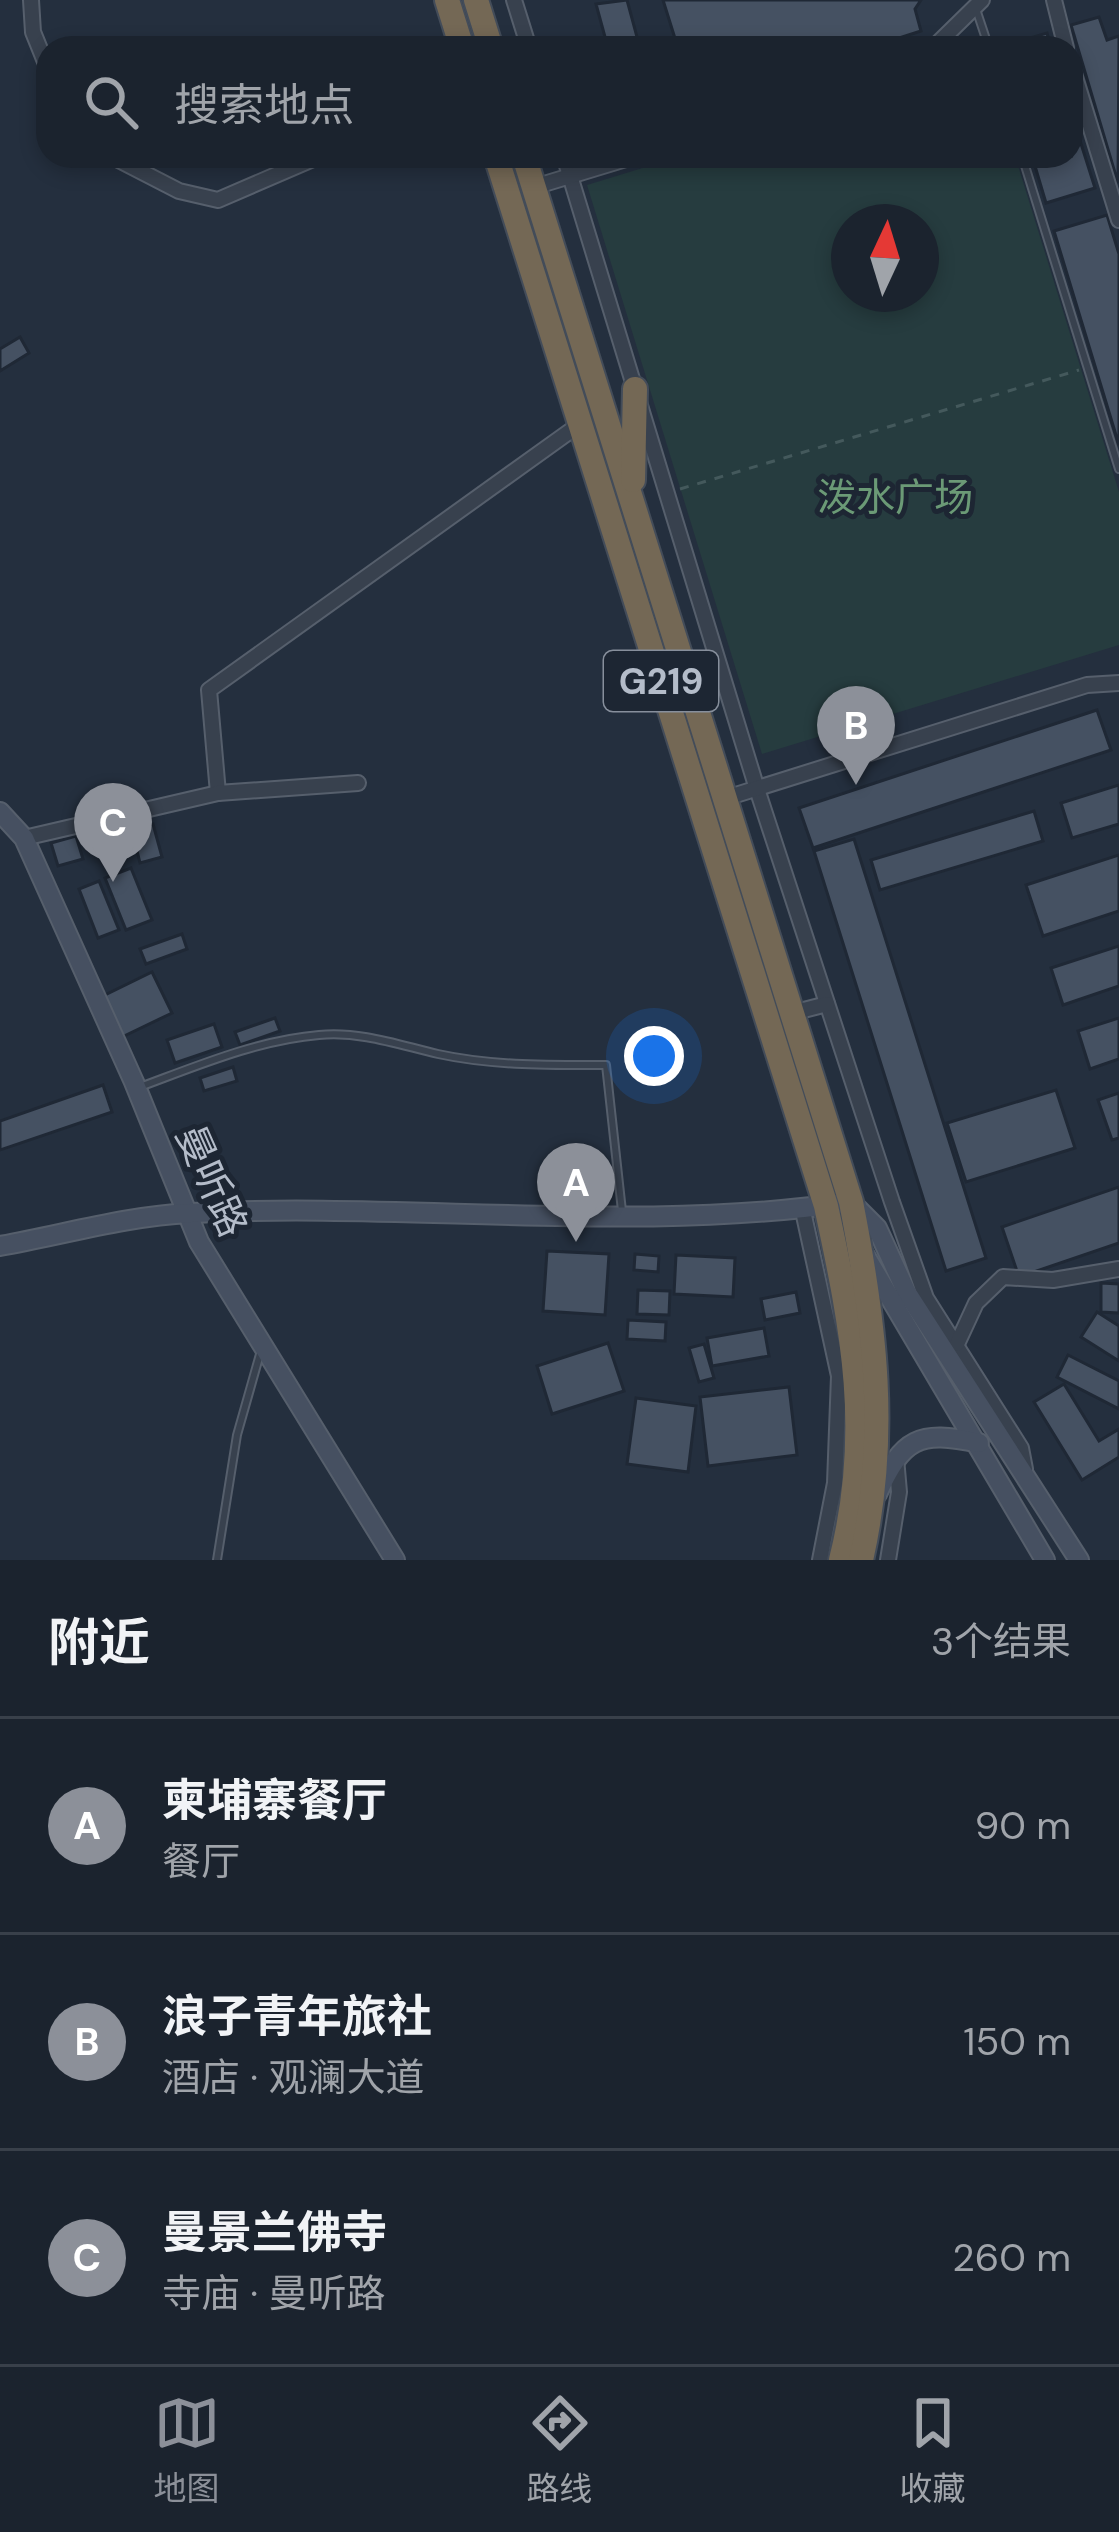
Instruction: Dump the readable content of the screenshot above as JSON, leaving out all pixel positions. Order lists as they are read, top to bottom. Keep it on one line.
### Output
{"streets":{"highway":["G219"],"street":["曼听路"]},"parks":["泼水广场"],"north":"top","page":{"search":"搜索地点","pins":["B","C","A"],"heading":["附近","3个结果"],"list":[{"mark":"A","name":"柬埔寨餐厅","note":"餐厅","value":"90 m"},{"mark":"B","name":"浪子青年旅社","note":"酒店 · 观澜大道","value":"150 m"},{"mark":"C","name":"曼景兰佛寺","note":"寺庙 · 曼听路","value":"260 m"}],"nav":["地图","路线","收藏"]}}
